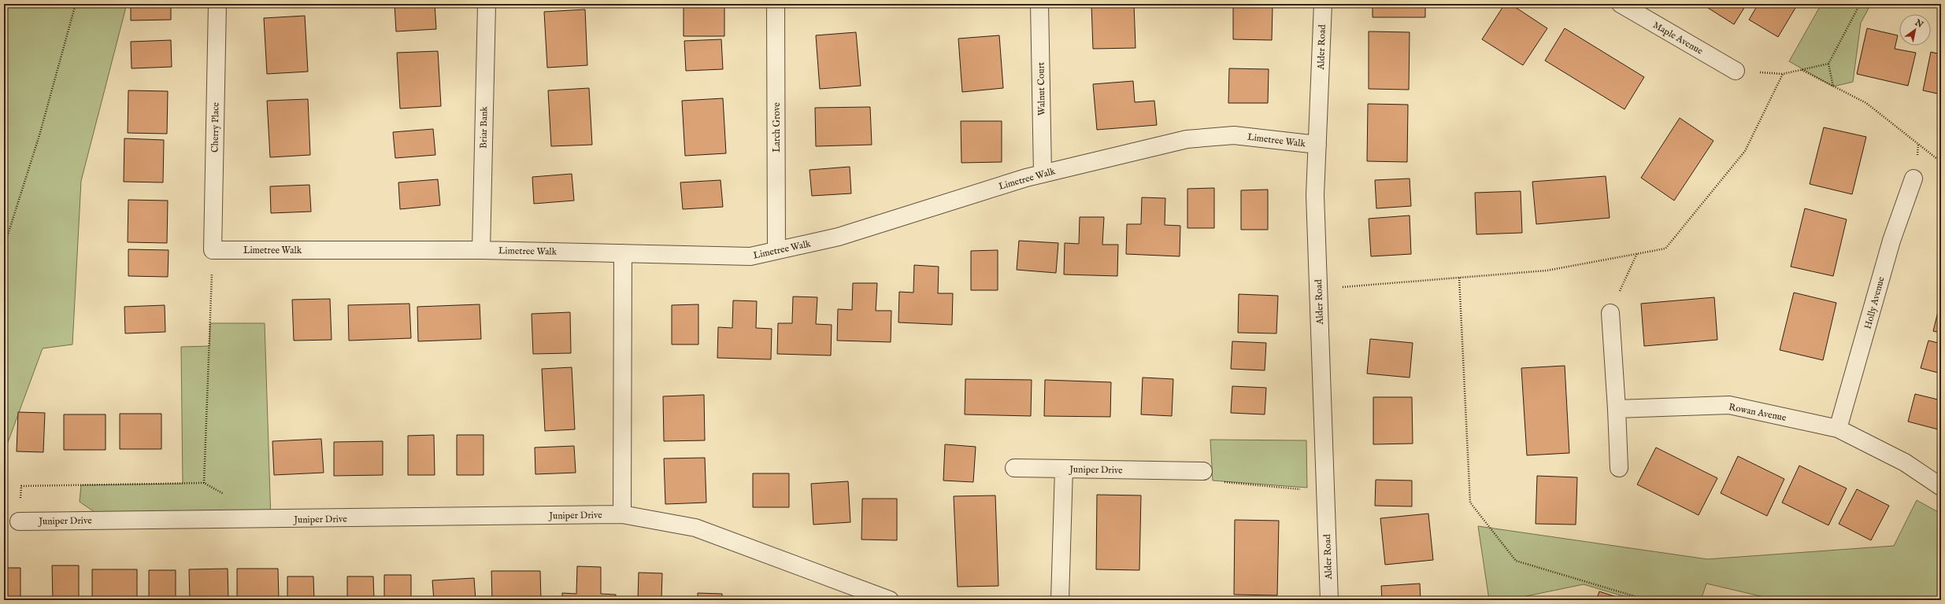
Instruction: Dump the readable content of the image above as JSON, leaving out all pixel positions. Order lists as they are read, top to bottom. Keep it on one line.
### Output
{"streets":{"street":["Maple Avenue","Alder Road","Walnut Court","Cherry Place","Briar Bank","Larch Grove","Limetree Walk","Holly Avenue","Rowan Avenue","Juniper Drive"]},"crossings":[["Alder Road","Limetree Walk"],["Walnut Court","Limetree Walk"],["Cherry Place","Limetree Walk"],["Briar Bank","Limetree Walk"],["Larch Grove","Limetree Walk"],["Holly Avenue","Rowan Avenue"]],"north":"top right"}
